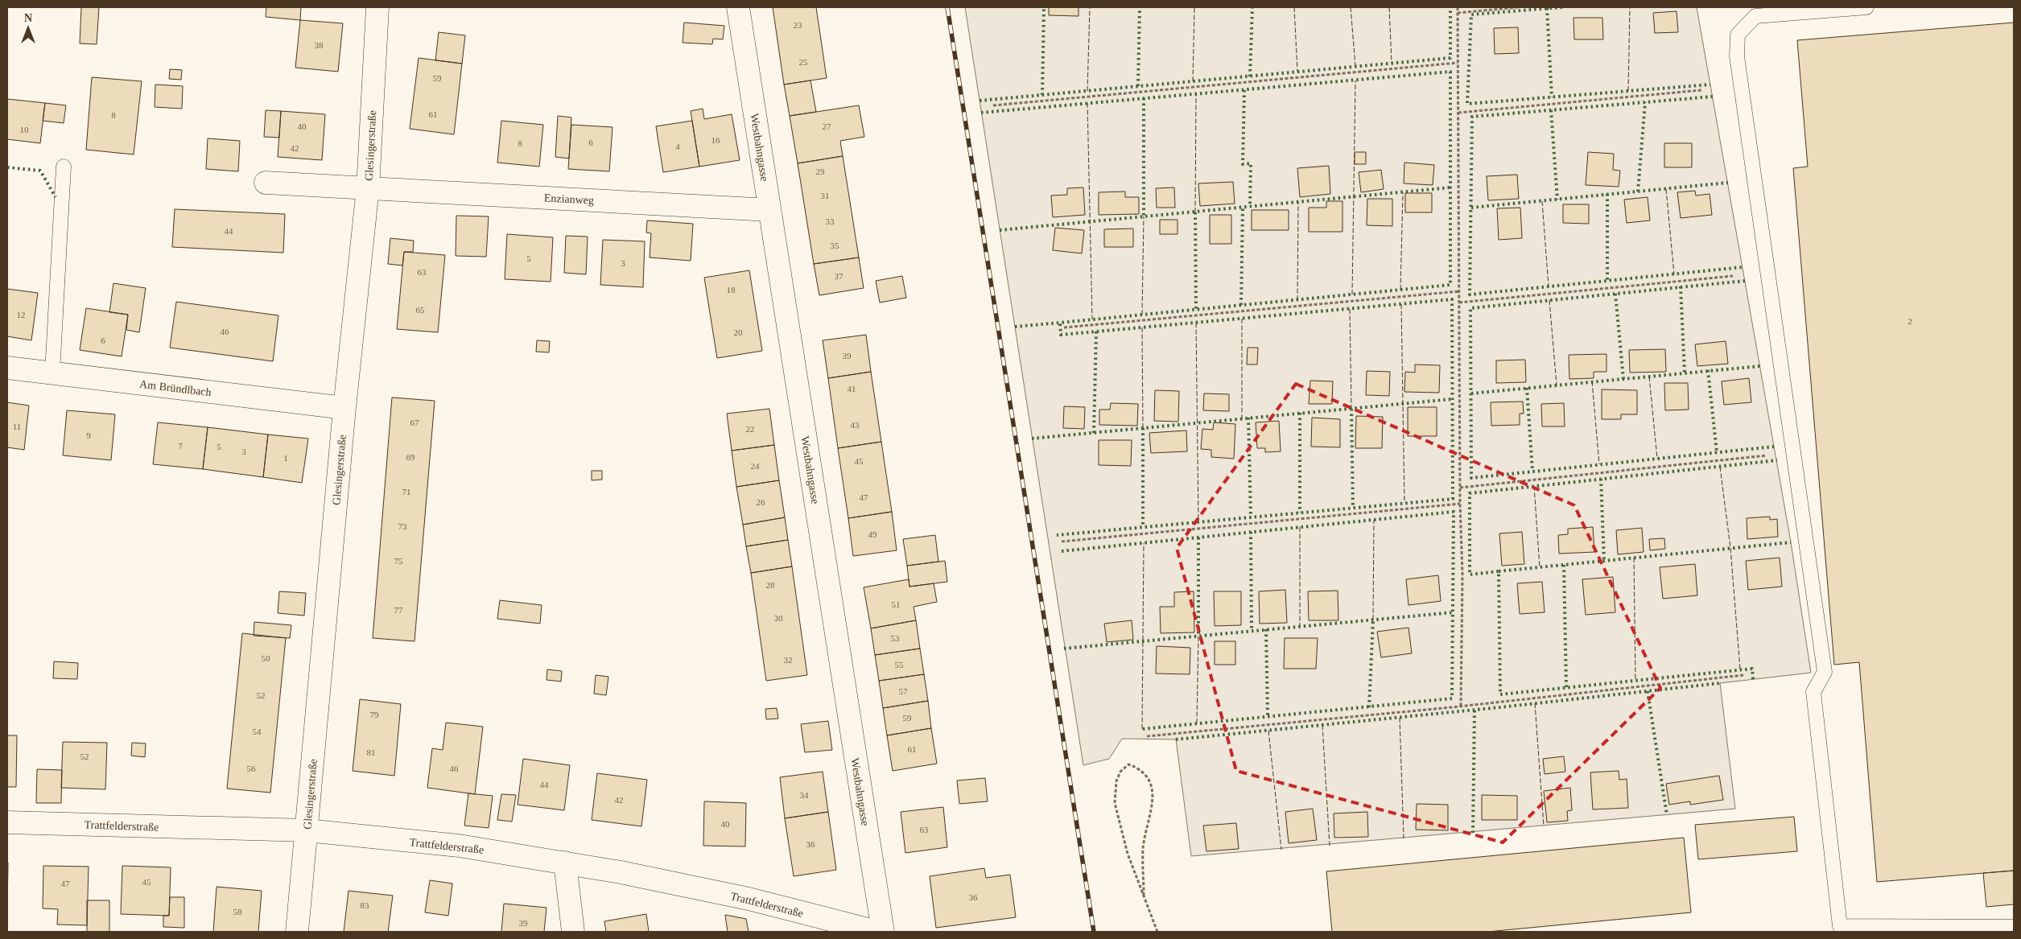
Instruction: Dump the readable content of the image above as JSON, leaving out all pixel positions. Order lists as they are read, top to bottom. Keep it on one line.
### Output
{"streets":{"street":["Glesingerstraße","Westbahngasse","Enzianweg","Am Bründlbach","Trattfelderstraße"]},"crossings":[["Glesingerstraße","Enzianweg"],["Glesingerstraße","Am Bründlbach"],["Glesingerstraße","Trattfelderstraße"],["Westbahngasse","Enzianweg"]],"house_numbers":["23","38","25","59","61","8","40","27","10","16","6","8","4","42","29","31","33","44","35","5","3","63","37","18","65","12","2","46","20","6","39","41","67","43","11","22","9","7","5","3","69","1","45","24","71","47","26","73","49","75","28","51","77","30","53","50","32","55","57","52","79","59","54","61","81","52","56","46","44","34","42","40","63","36","45","47","36","83","58","39"],"north":"top"}
